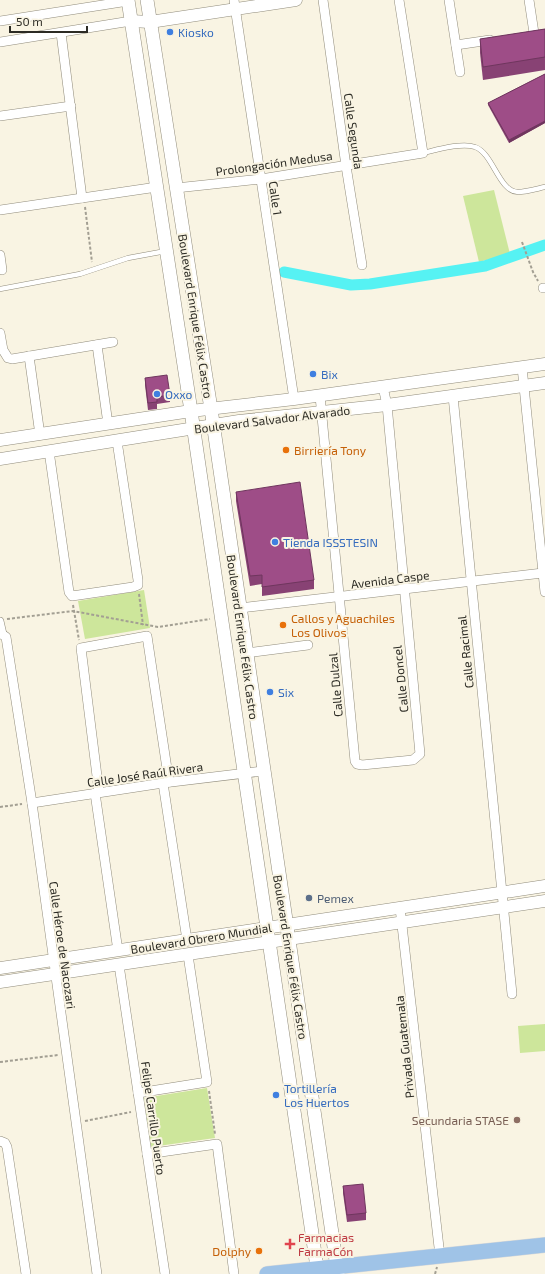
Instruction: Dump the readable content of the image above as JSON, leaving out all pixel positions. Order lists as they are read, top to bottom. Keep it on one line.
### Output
{"streets":{"main road":["Boulevard Enrique Félix Castro"],"street":["Calle Segunda","Prolongación Medusa","Calle 1","Boulevard Salvador Alvarado","Avenida Caspe","Calle Racimal","Calle Doncel","Calle Dulzal","Calle José Raúl Rivera","Boulevard Obrero Mundial","Calle Héroe de Nacozari","Privada Guatemala","Felipe Carrillo Puerto"]},"crossings":[["Calle Segunda","Prolongación Medusa"],["Prolongación Medusa","Calle 1"],["Prolongación Medusa","Boulevard Enrique Félix Castro"],["Calle 1","Boulevard Salvador Alvarado"],["Boulevard Enrique Félix Castro","Boulevard Salvador Alvarado"],["Boulevard Enrique Félix Castro","Avenida Caspe"],["Boulevard Enrique Félix Castro","Calle José Raúl Rivera"],["Boulevard Enrique Félix Castro","Boulevard Obrero Mundial"],["Boulevard Salvador Alvarado","Calle Racimal"],["Boulevard Salvador Alvarado","Calle Doncel"],["Boulevard Salvador Alvarado","Calle Dulzal"],["Avenida Caspe","Calle Racimal"],["Avenida Caspe","Calle Doncel"],["Avenida Caspe","Calle Dulzal"],["Calle Racimal","Boulevard Obrero Mundial"],["Calle Doncel","Calle Dulzal"],["Calle José Raúl Rivera","Calle Héroe de Nacozari"],["Boulevard Obrero Mundial","Calle Héroe de Nacozari"],["Boulevard Obrero Mundial","Privada Guatemala"],["Boulevard Obrero Mundial","Felipe Carrillo Puerto"]],"places":{"other":["Kiosko","Bix","Oxxo","Birriería Tony","Tienda ISSSTESIN","Callos y Aguachiles Los Olivos","Six","Pemex","Tortillería Los Huertos","Secundaria STASE","Dolphy"],"health":["Farmacias FarmaCón"]},"scale_bar":"50 m"}
